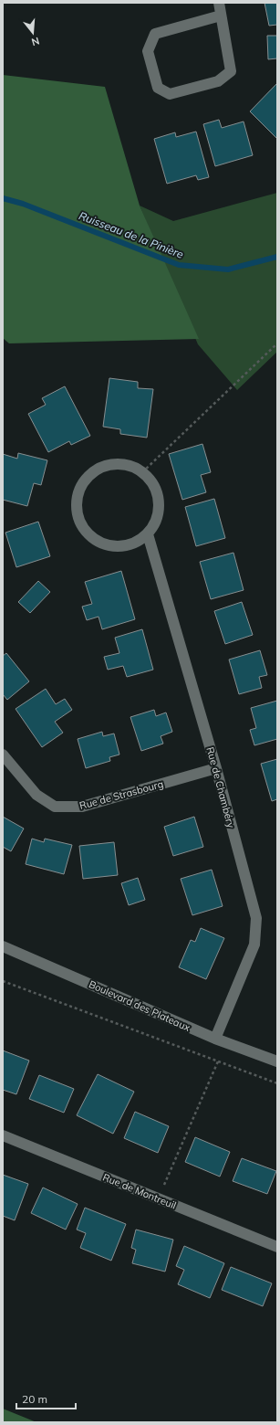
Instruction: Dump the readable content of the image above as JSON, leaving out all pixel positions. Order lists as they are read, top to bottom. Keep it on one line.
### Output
{"streets":{"street":["Rue de Chambéry","Rue de Strasbourg","Boulevard des Plateaux","Rue de Montreuil"]},"crossings":[["Rue de Chambéry","Rue de Strasbourg"],["Rue de Chambéry","Boulevard des Plateaux"]],"water":["Ruisseau de la Pinière"],"scale_bar":"20 m","north":"bottom"}
